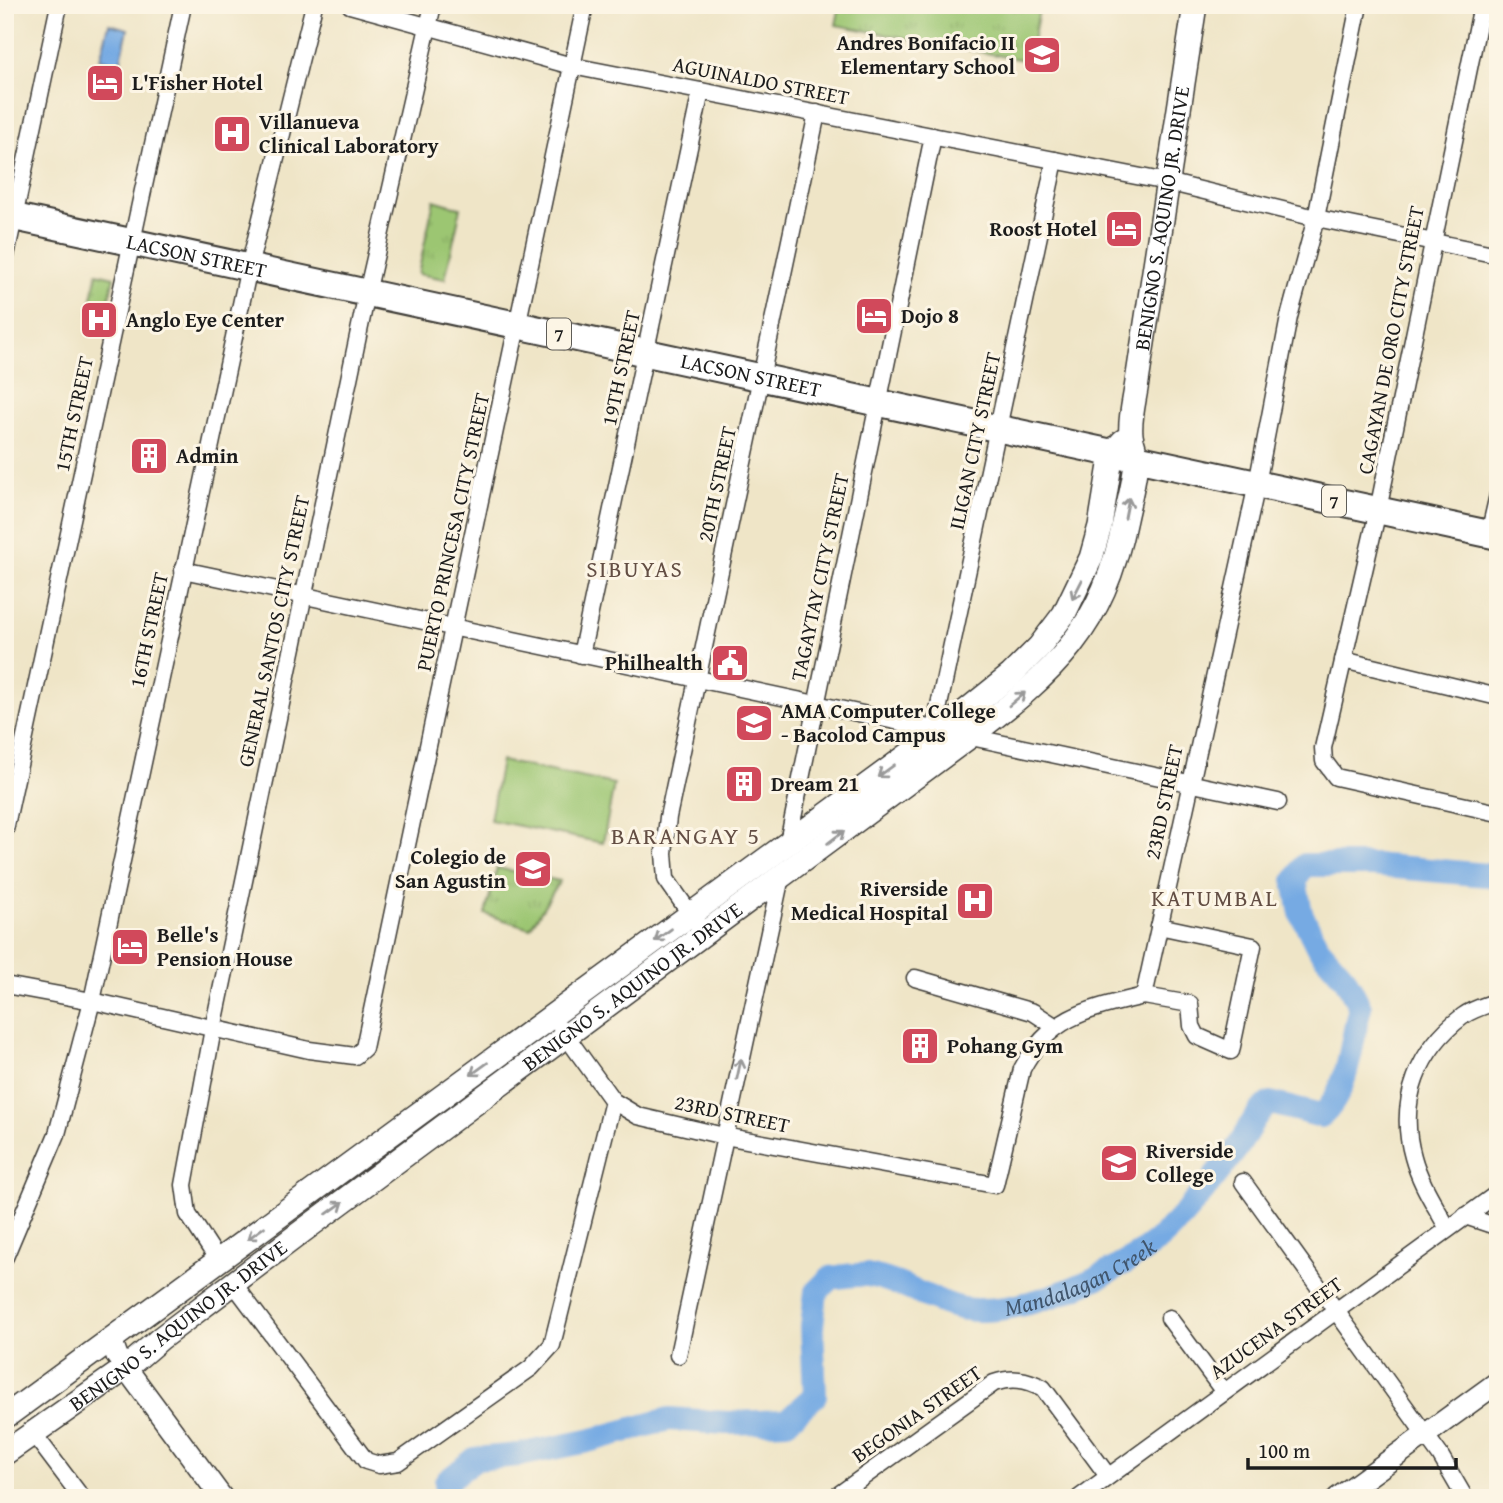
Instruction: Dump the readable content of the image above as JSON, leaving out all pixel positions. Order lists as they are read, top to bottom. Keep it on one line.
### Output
{"streets":{"main road":["BENIGNO S. AQUINO JR. DRIVE","LACSON STREET","7"],"street":["AGUINALDO STREET","CAGAYAN DE ORO CITY STREET","19TH STREET","15TH STREET","ILIGAN CITY STREET","20TH STREET","PUERTO PRINCESA CITY STREET","TAGAYTAY CITY STREET","16TH STREET","GENERAL SANTOS CITY STREET","23RD STREET","AZUCENA STREET","BEGONIA STREET"]},"crossings":[["AGUINALDO STREET","BENIGNO S. AQUINO JR. DRIVE"],["AGUINALDO STREET","CAGAYAN DE ORO CITY STREET"],["AGUINALDO STREET","19TH STREET"],["AGUINALDO STREET","ILIGAN CITY STREET"],["AGUINALDO STREET","20TH STREET"],["AGUINALDO STREET","PUERTO PRINCESA CITY STREET"],["AGUINALDO STREET","TAGAYTAY CITY STREET"],["AGUINALDO STREET","GENERAL SANTOS CITY STREET"],["AGUINALDO STREET","23RD STREET"],["BENIGNO S. AQUINO JR. DRIVE","LACSON STREET"],["BENIGNO S. AQUINO JR. DRIVE","ILIGAN CITY STREET"],["BENIGNO S. AQUINO JR. DRIVE","20TH STREET"],["BENIGNO S. AQUINO JR. DRIVE","TAGAYTAY CITY STREET"],["BENIGNO S. AQUINO JR. DRIVE","GENERAL SANTOS CITY STREET"],["LACSON STREET","CAGAYAN DE ORO CITY STREET"],["LACSON STREET","19TH STREET"],["LACSON STREET","15TH STREET"],["LACSON STREET","ILIGAN CITY STREET"],["LACSON STREET","20TH STREET"],["LACSON STREET","PUERTO PRINCESA CITY STREET"],["LACSON STREET","TAGAYTAY CITY STREET"],["LACSON STREET","16TH STREET"],["LACSON STREET","GENERAL SANTOS CITY STREET"],["LACSON STREET","23RD STREET"],["PUERTO PRINCESA CITY STREET","GENERAL SANTOS CITY STREET"],["TAGAYTAY CITY STREET","23RD STREET"],["AZUCENA STREET","BEGONIA STREET"]],"districts":["SIBUYAS","BARANGAY 5","KATUMBAL"],"water":["Mandalagan Creek"],"places":{"school or university":["Andres Bonifacio II Elementary School","AMA Computer College - Bacolod Campus","Colegio de San Agustin","Riverside College"],"hotel":["L'Fisher Hotel","Roost Hotel","Dojo 8","Belle's Pension House"],"hospital":["Villanueva Clinical Laboratory","Anglo Eye Center","Riverside Medical Hospital"],"building":["Admin","Dream 21","Pohang Gym"],"public building":["Philhealth"]},"scale_bar":"100 m"}
